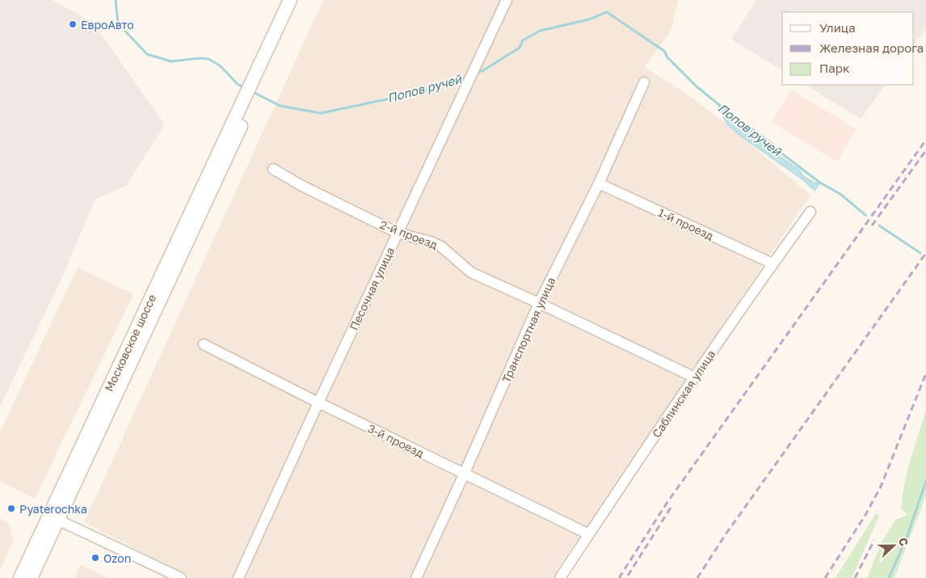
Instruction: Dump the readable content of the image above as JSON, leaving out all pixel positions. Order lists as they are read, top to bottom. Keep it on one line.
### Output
{"streets":{"main road":["Московское шоссе"],"street":["1-й проезд","2-й проезд","Песочная улица","Транспортная улица","Саблинская улица","3-й проезд"]},"crossings":[["1-й проезд","Транспортная улица"],["1-й проезд","Саблинская улица"],["2-й проезд","Песочная улица"],["2-й проезд","Транспортная улица"],["2-й проезд","Саблинская улица"],["Песочная улица","3-й проезд"],["Транспортная улица","3-й проезд"],["Саблинская улица","3-й проезд"]],"water":["Попов ручей"],"places":["ЕвроАвто","Pyaterochka","Ozon"],"legend":["Улица","Железная дорога","Парк"],"north":"right"}
